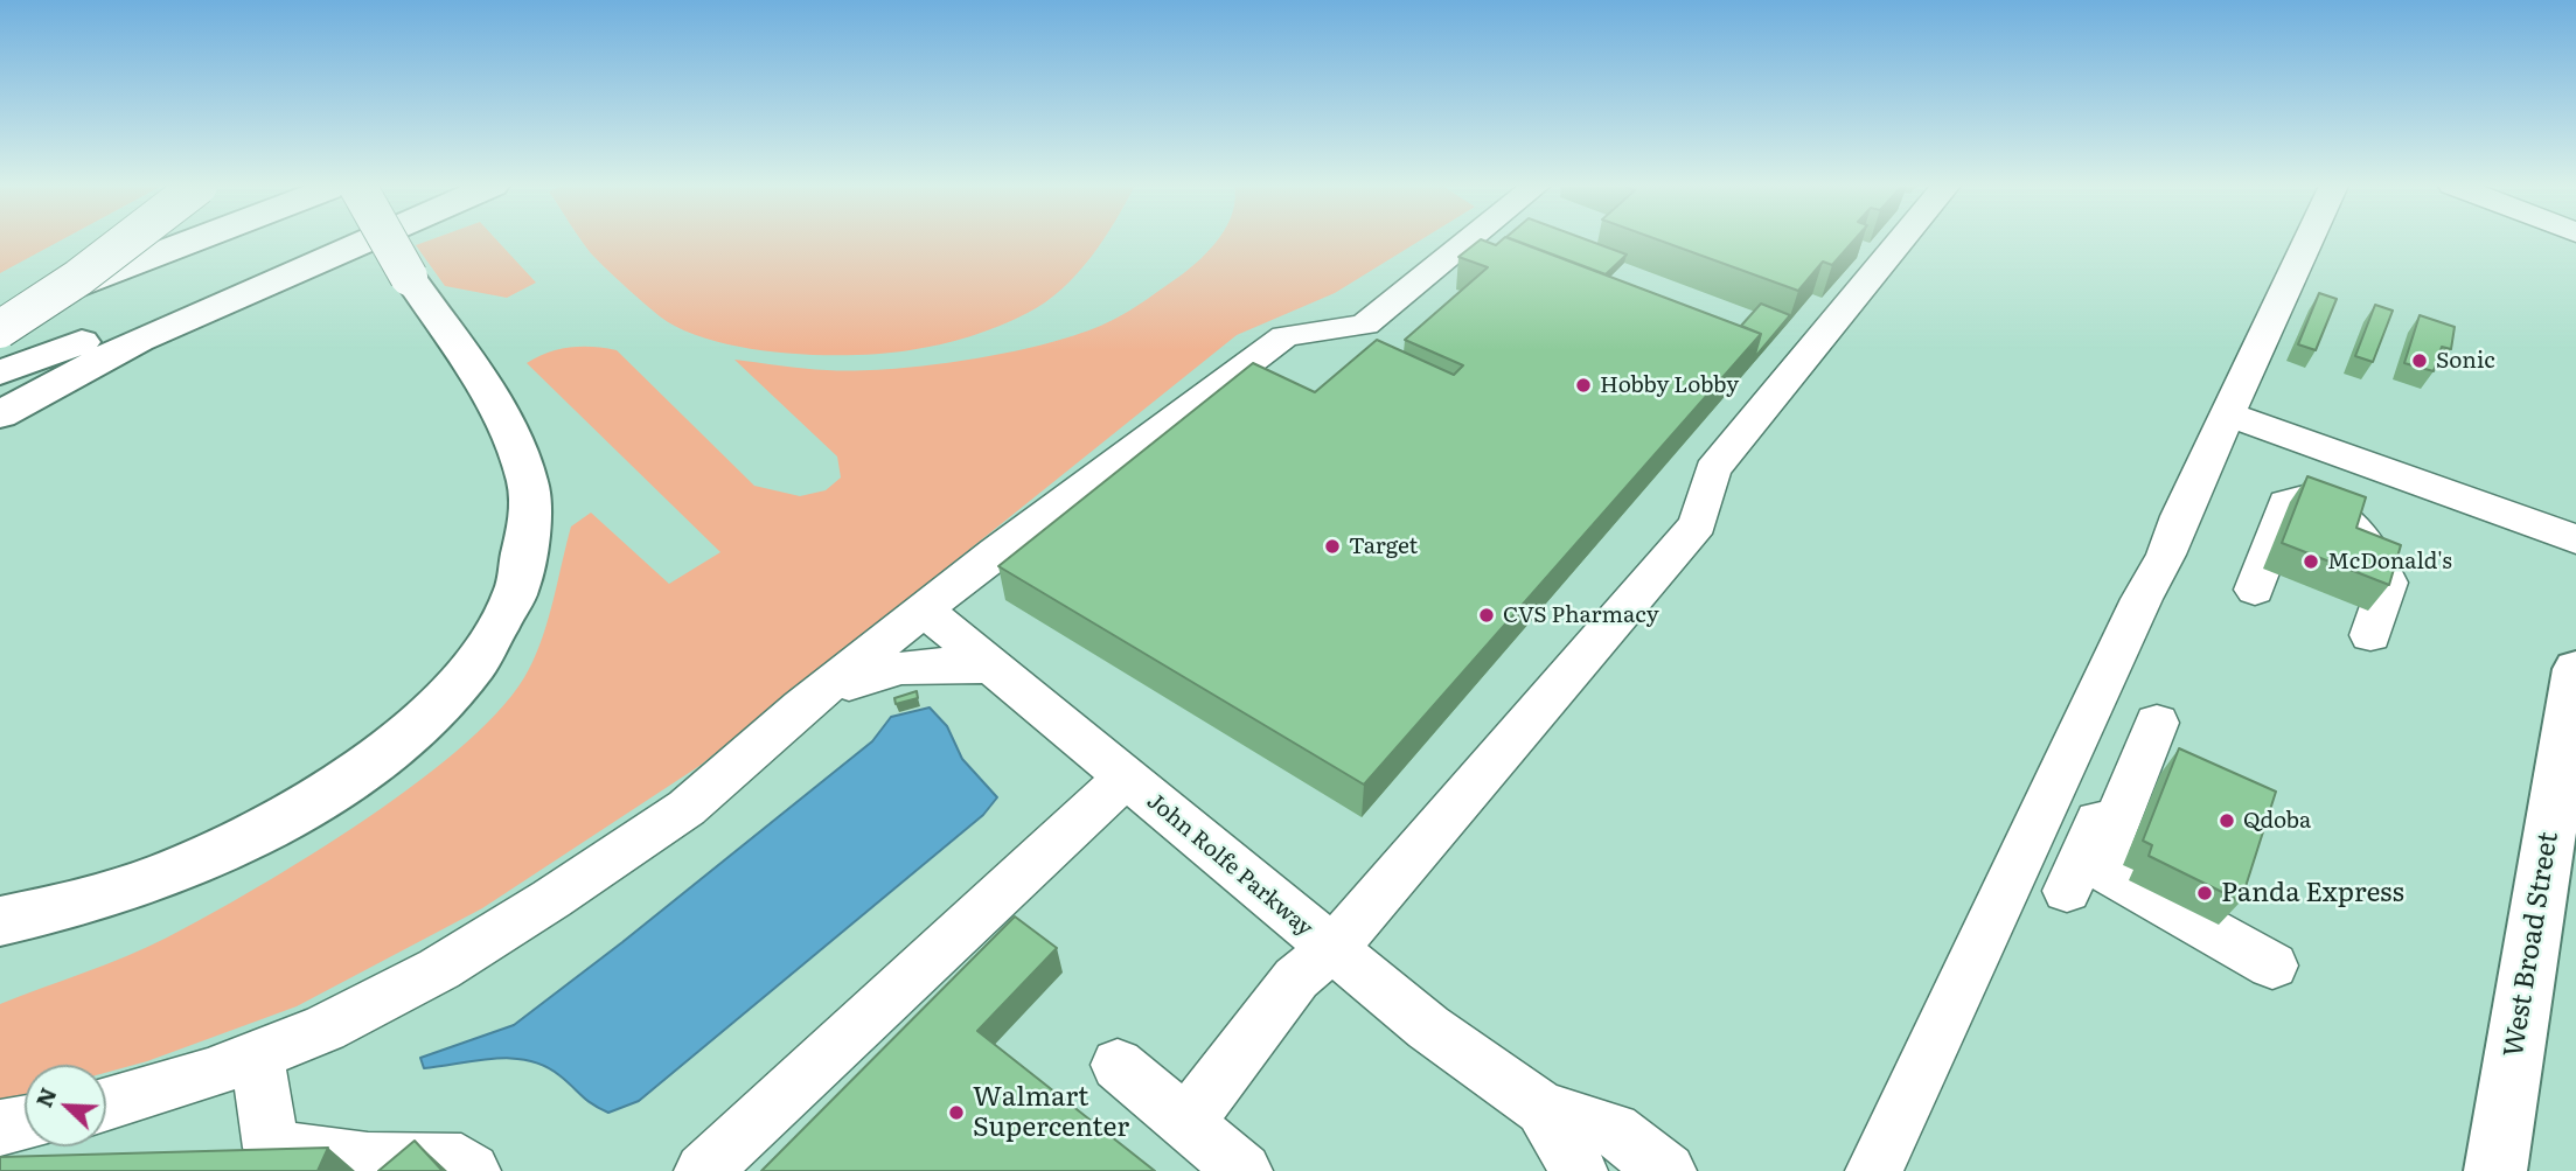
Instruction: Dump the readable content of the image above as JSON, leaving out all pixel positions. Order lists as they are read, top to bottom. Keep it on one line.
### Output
{"streets":{"main road":["West Broad Street"],"street":["John Rolfe Parkway"]},"places":["Sonic","Hobby Lobby","Target","McDonald's","CVS Pharmacy","Qdoba","Panda Express","Walmart Supercenter"],"north":"top left"}
